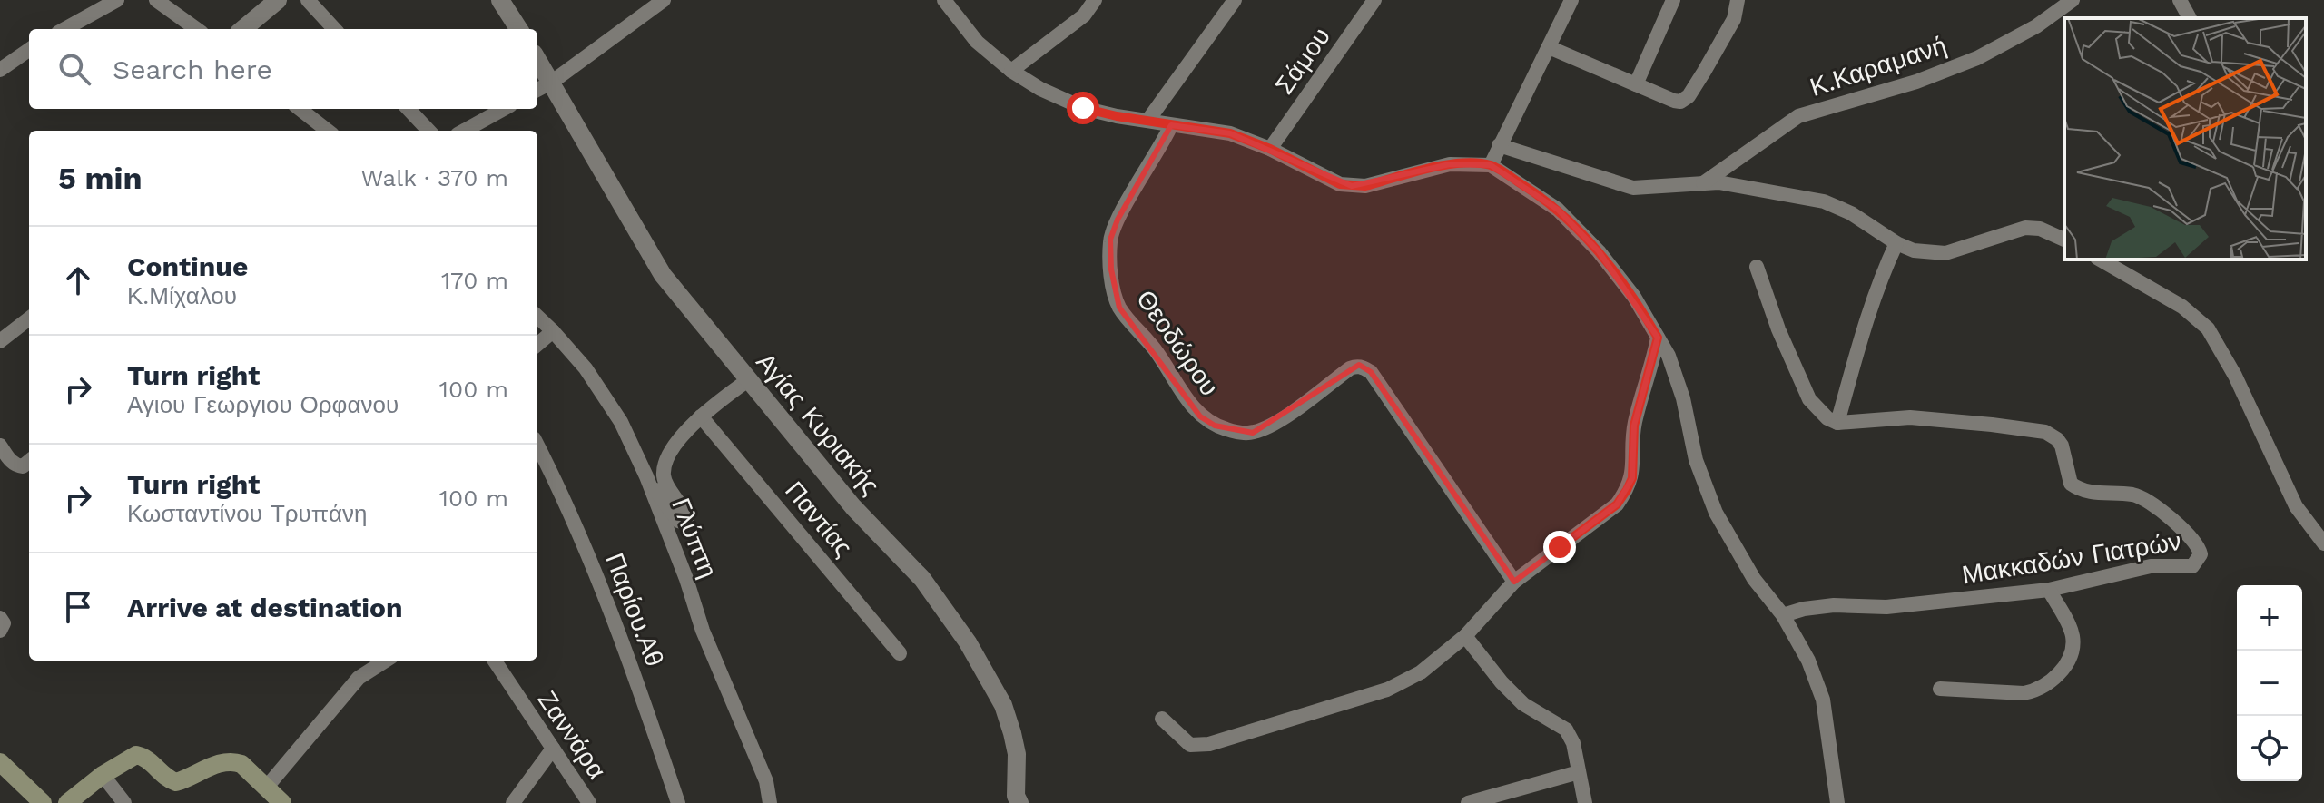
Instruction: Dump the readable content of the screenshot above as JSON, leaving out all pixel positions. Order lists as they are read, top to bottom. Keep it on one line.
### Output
{"streets":{"street":["Σάμου","Κ.Καραμανή","Θεοδώρου","Αγίας Κυριακής","Παντίας","Γλύπτη","Μακκαδών Γιατρών","Παρίου.Αθ","Ζαννάρα"]},"page":{"search":"Search here","heading":["5 min","Walk · 370 m"],"list":[["Continue","Κ.Μίχαλου","170 m"],["Turn right","Αγιου Γεωργιου Ορφανου","100 m"],["Turn right","Κωσταντίνου Τρυπάνη","100 m"],"Arrive at destination"],"map_buttons":["+","−"]}}
